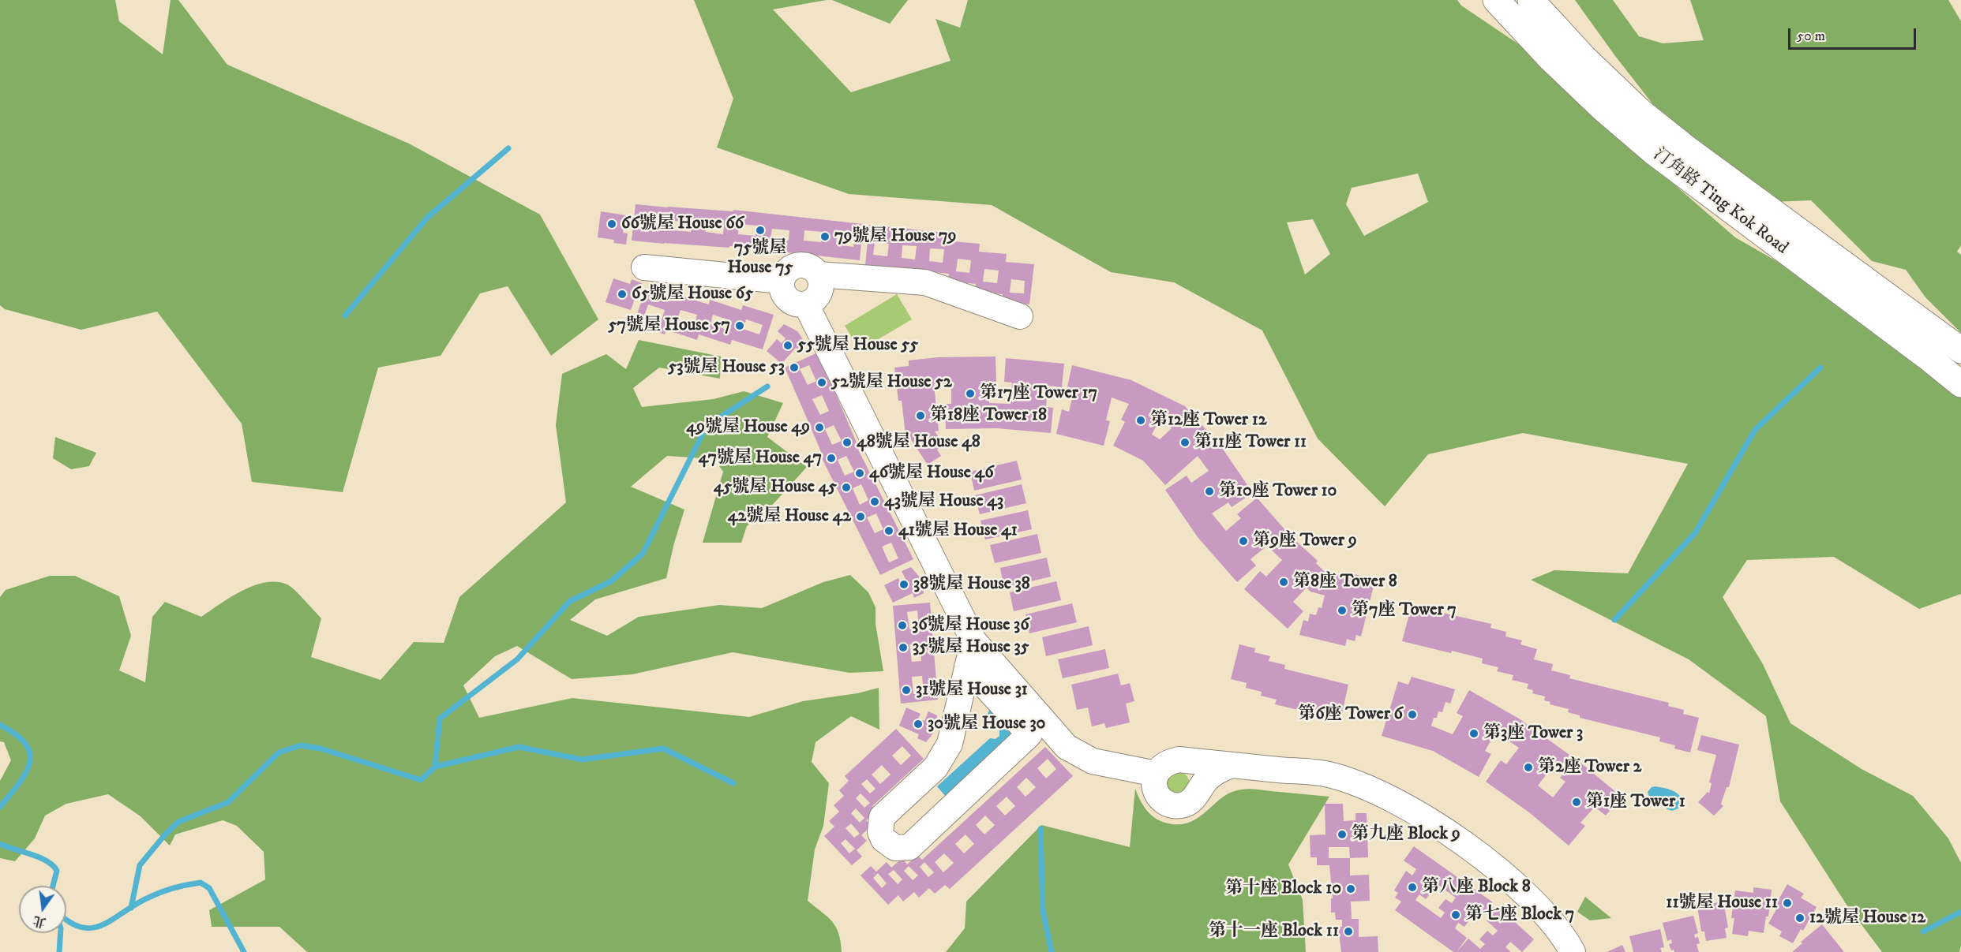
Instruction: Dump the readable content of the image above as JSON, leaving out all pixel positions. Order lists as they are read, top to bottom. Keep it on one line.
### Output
{"streets":{"main road":["汀角路 Ting Kok Road"]},"places":["66號屋 House 66","75號屋 House 75","79號屋 House 79","65號屋 House 65","57號屋 House 57","55號屋 House 55","53號屋 House 53","52號屋 House 52","第17座 Tower 17","第18座 Tower 18","第12座 Tower 12","49號屋 House 49","48號屋 House 48","第11座 Tower 11","47號屋 House 47","46號屋 House 46","45號屋 House 45","第10座 Tower 10","43號屋 House 43","42號屋 House 42","41號屋 House 41","第9座 Tower 9","第8座 Tower 8","38號屋 House 38","第7座 Tower 7","36號屋 House 36","35號屋 House 35","31號屋 House 31","第6座 Tower 6","30號屋 House 30","第3座 Tower 3","第2座 Tower 2","第1座 Tower 1","第九座 Block 9","第八座 Block 8","第十座 Block 10","11號屋 House 11","第七座 Block 7","12號屋 House 12","第十一座 Block 11"],"scale_bar":"50 m","north":"bottom"}
